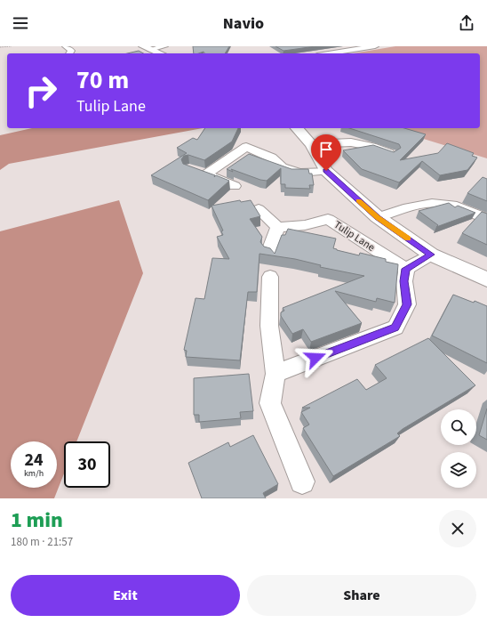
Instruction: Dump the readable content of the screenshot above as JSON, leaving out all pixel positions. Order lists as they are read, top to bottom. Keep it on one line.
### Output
{"streets":{"street":["Tulip Lane"]},"page":{"header":"Navio","turn":["70 m","Tulip Lane"],"speed":"24 km/h","limit":"30","heading":["1 min","180 m · 21:57"],"buttons":["Exit","Share"]}}
